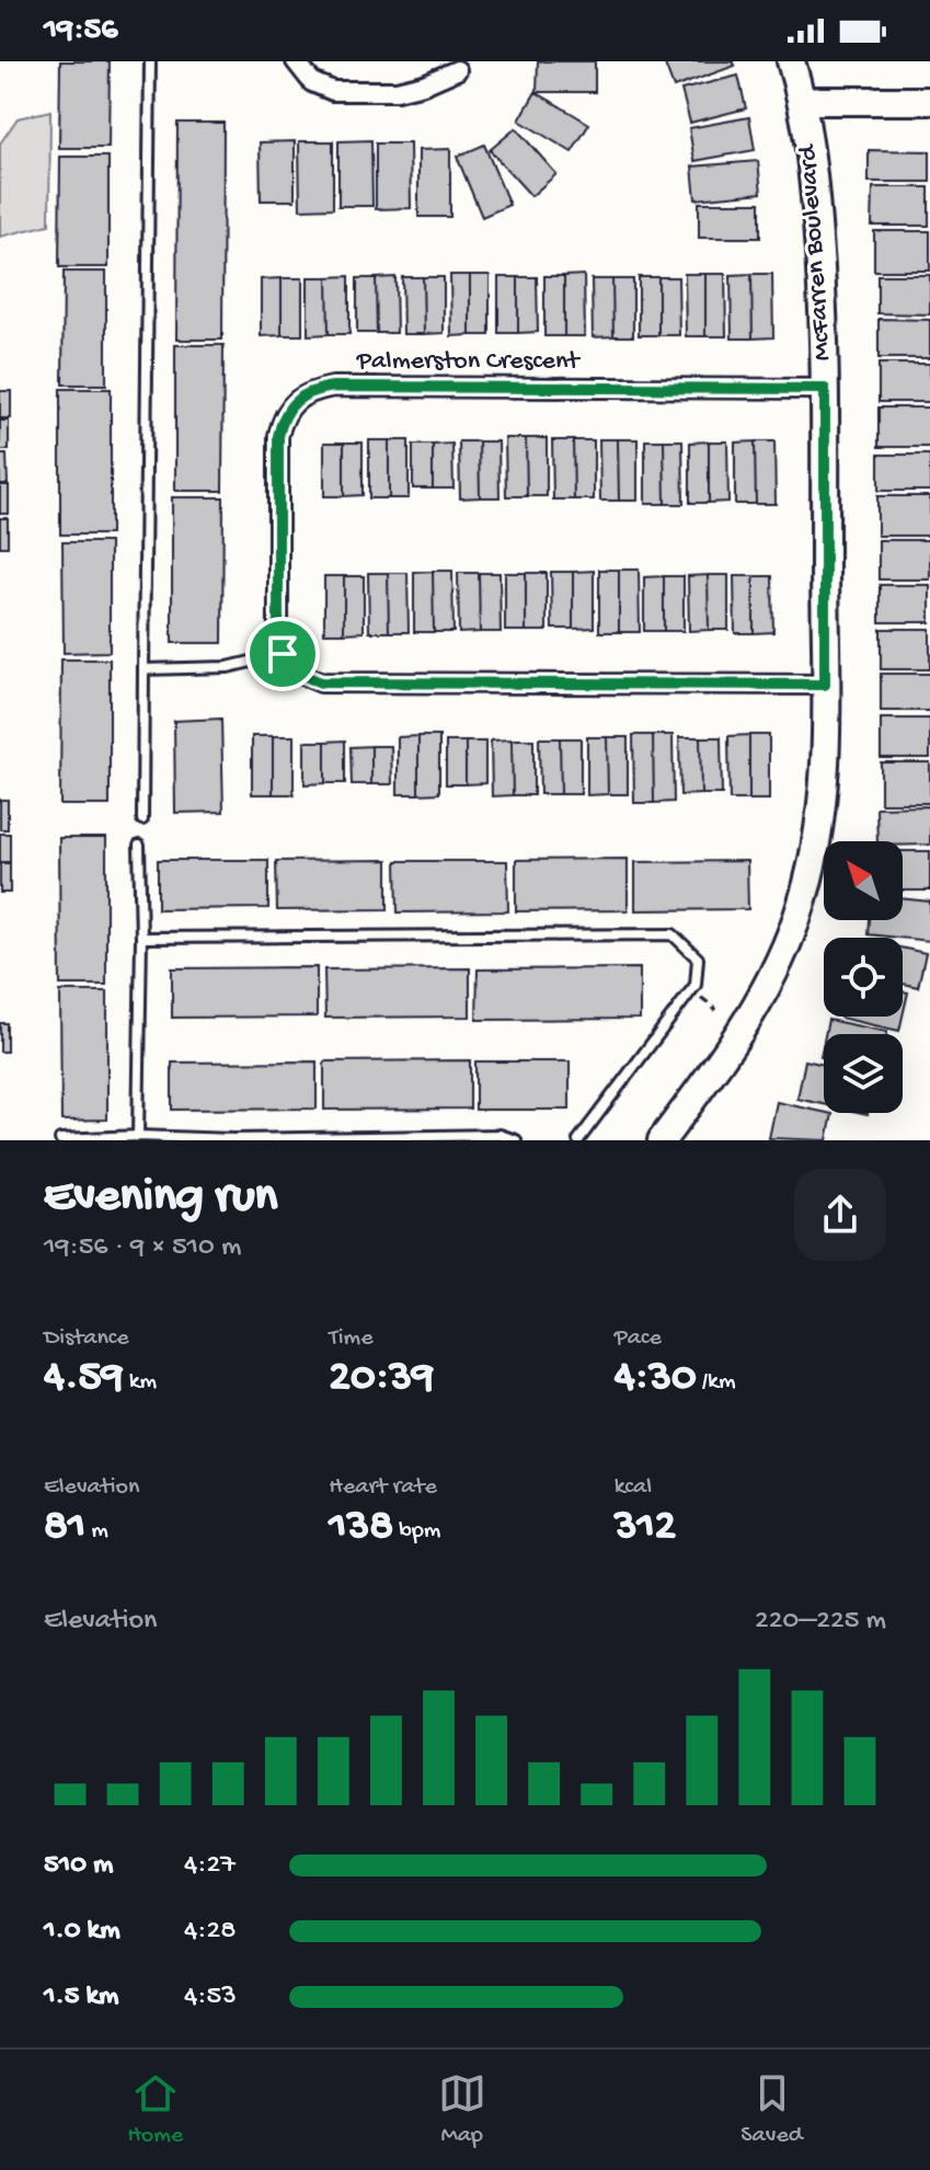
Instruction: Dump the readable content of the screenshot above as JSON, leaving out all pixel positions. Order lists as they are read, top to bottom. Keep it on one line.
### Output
{"streets":{"street":["McFarren Boulevard","Palmerston Crescent"]},"crossings":[["McFarren Boulevard","Palmerston Crescent"]],"north":"top left","page":{"status":"19:56","heading":["Evening run","19:56 · 9 × 510 m"],"stats":[["Distance","4.59 km"],["Time","20:39"],["Pace","4:30 /km"],["Elevation","81 m"],["Heart rate","138 bpm"],["kcal","312"]],"chart":["Elevation","220–225 m"],"list":[{"name":"510 m","note":"4:27"},{"name":"1.0 km","note":"4:28"},{"name":"1.5 km","note":"4:53"}],"tabs":["Home","Map","Saved"]}}
